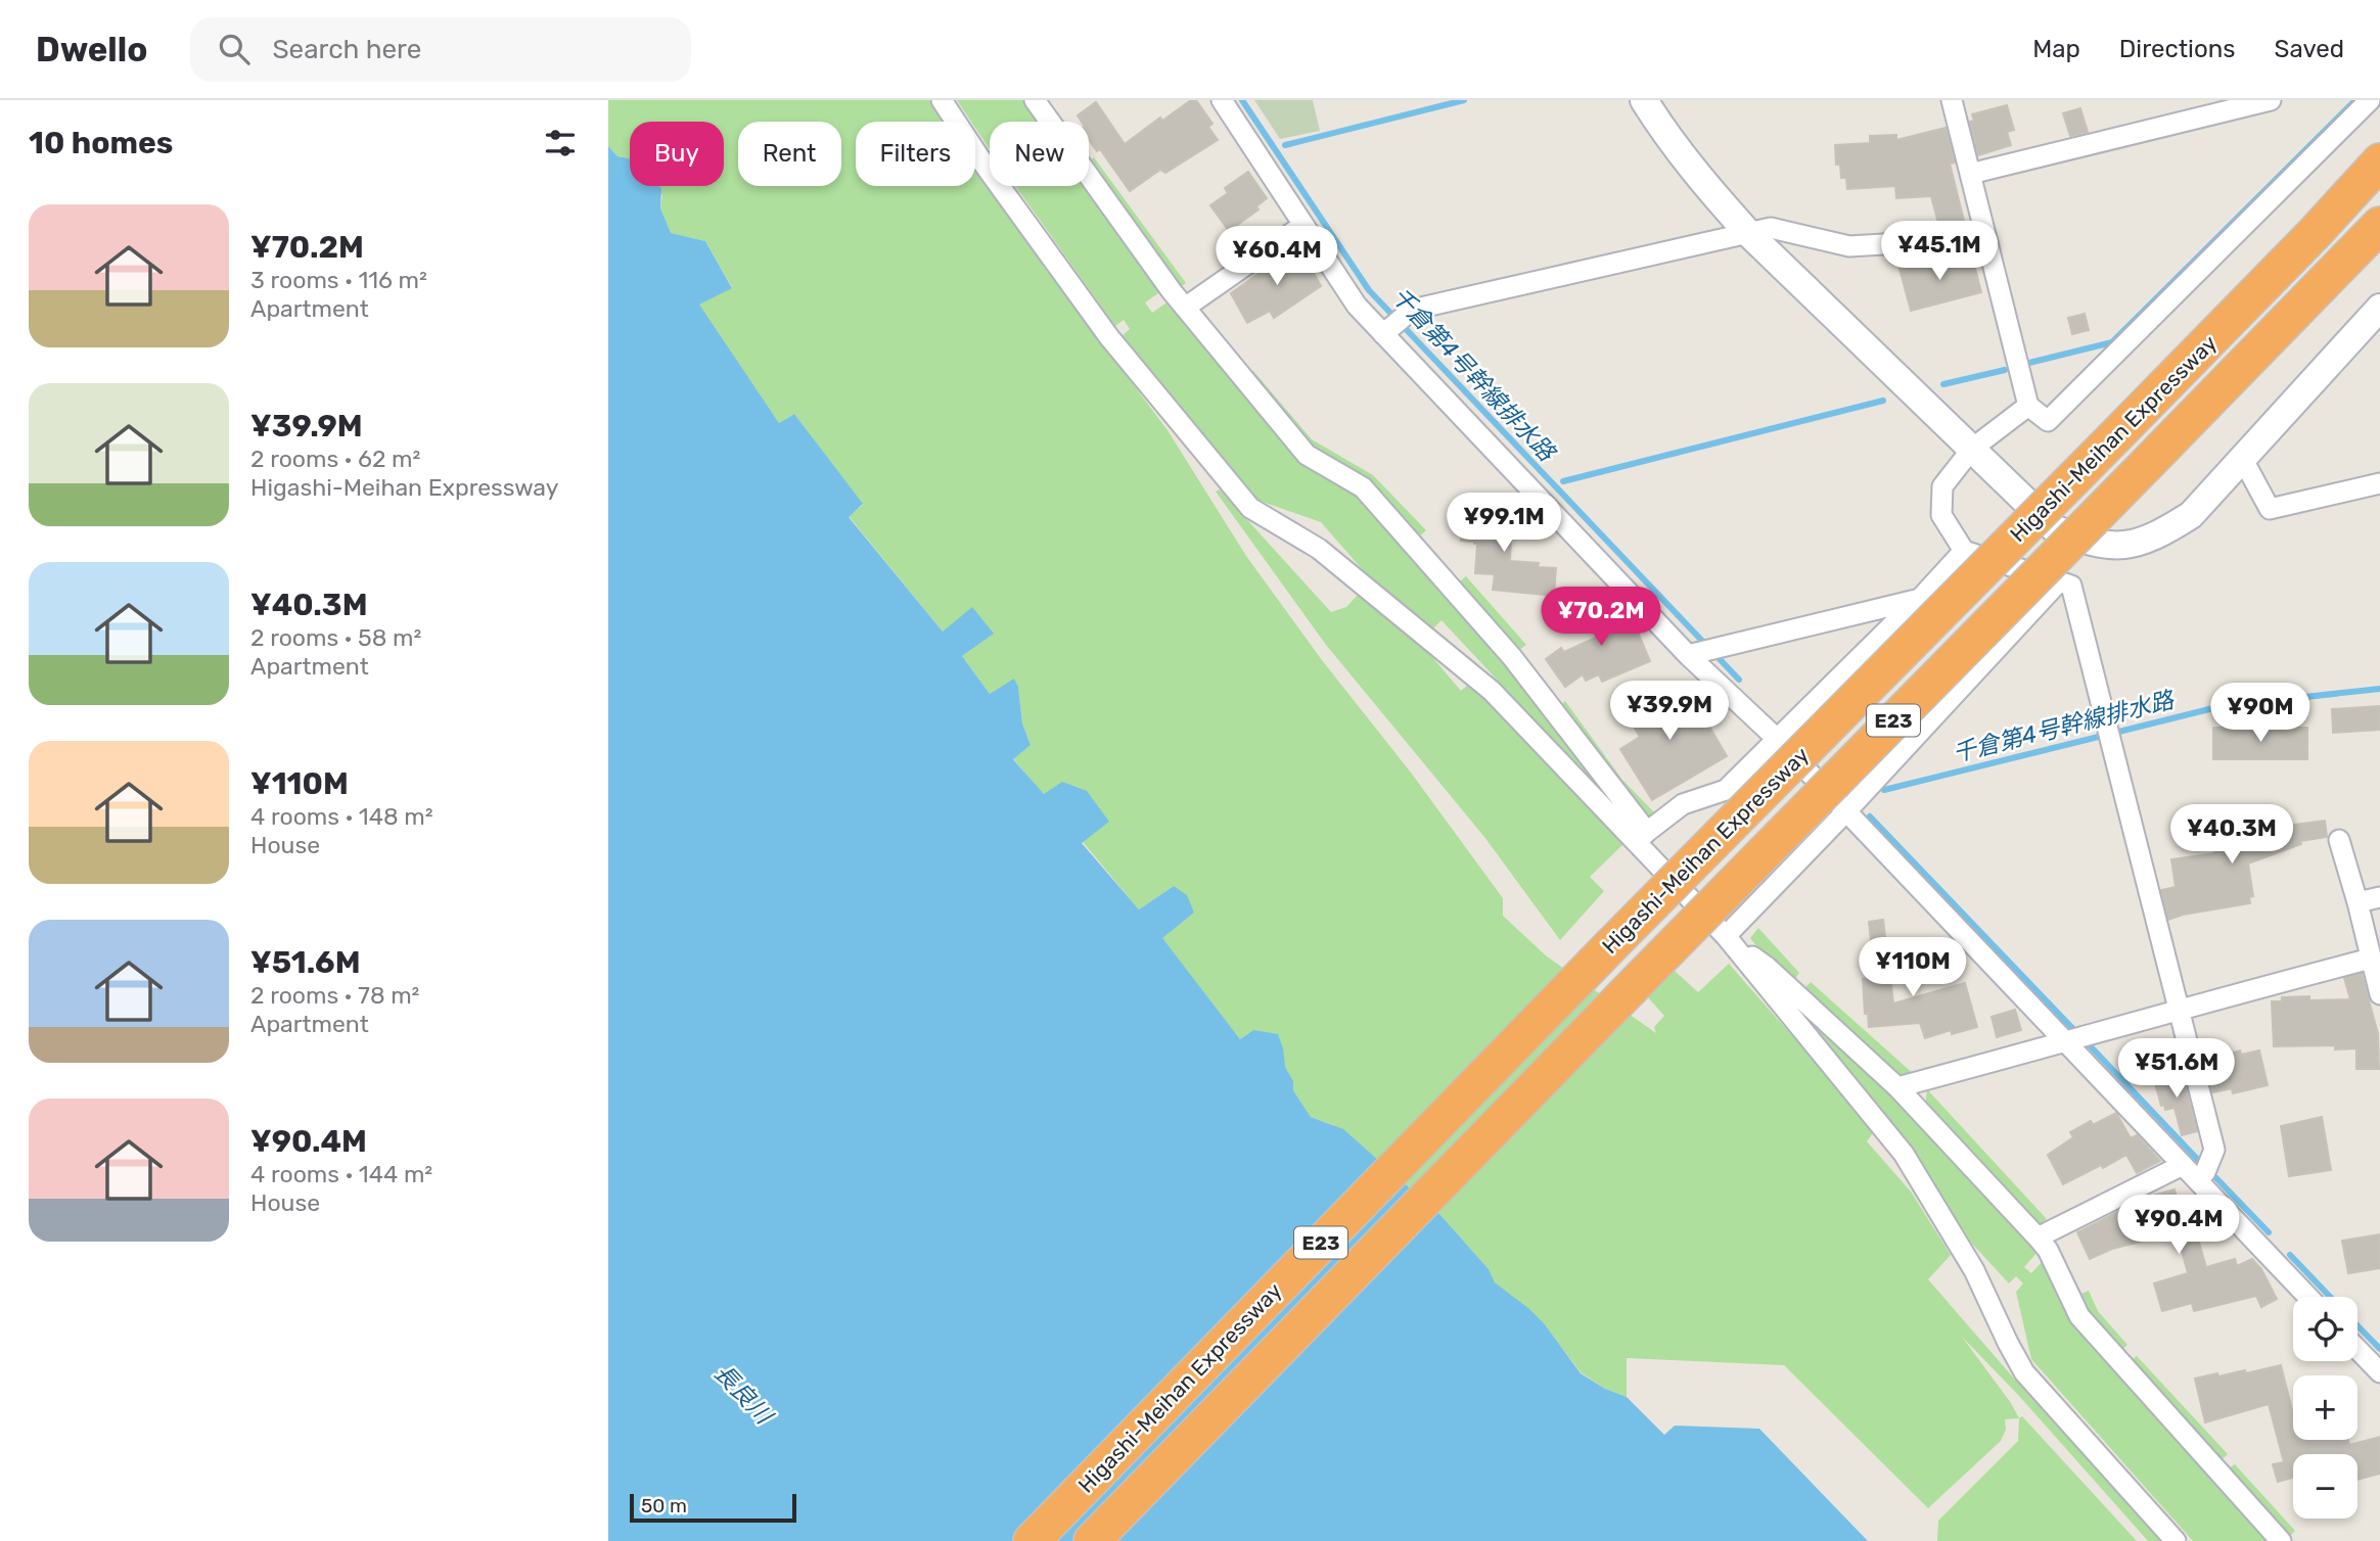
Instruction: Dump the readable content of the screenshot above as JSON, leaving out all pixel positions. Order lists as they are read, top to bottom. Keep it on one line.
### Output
{"streets":{"highway":["Higashi-Meihan Expressway","E23"]},"water":["千倉第4号幹線排水路","長良川"],"scale_bar":"50 m","page":{"header":"Dwello","search":"Search here","nav":["Map","Directions","Saved"],"heading":"10 homes","chip":["Buy","Rent","Filters","New"],"list":[{"name":"¥70.2M","note":"3 rooms · 116 m² · Apartment"},{"name":"¥39.9M","note":"2 rooms · 62 m² · Higashi-Meihan Expressway"},{"name":"¥40.3M","note":"2 rooms · 58 m² · Apartment"},{"name":"¥110M","note":"4 rooms · 148 m² · House"},{"name":"¥51.6M","note":"2 rooms · 78 m² · Apartment"},{"name":"¥90.4M","note":"4 rooms · 144 m² · House"}],"price":["¥45.1M","¥60.4M","¥99.1M","¥70.2M","¥39.9M","¥90M","¥40.3M","¥110M","¥51.6M","¥90.4M"],"map_buttons":["+","−"],"scale":"50 m"}}
